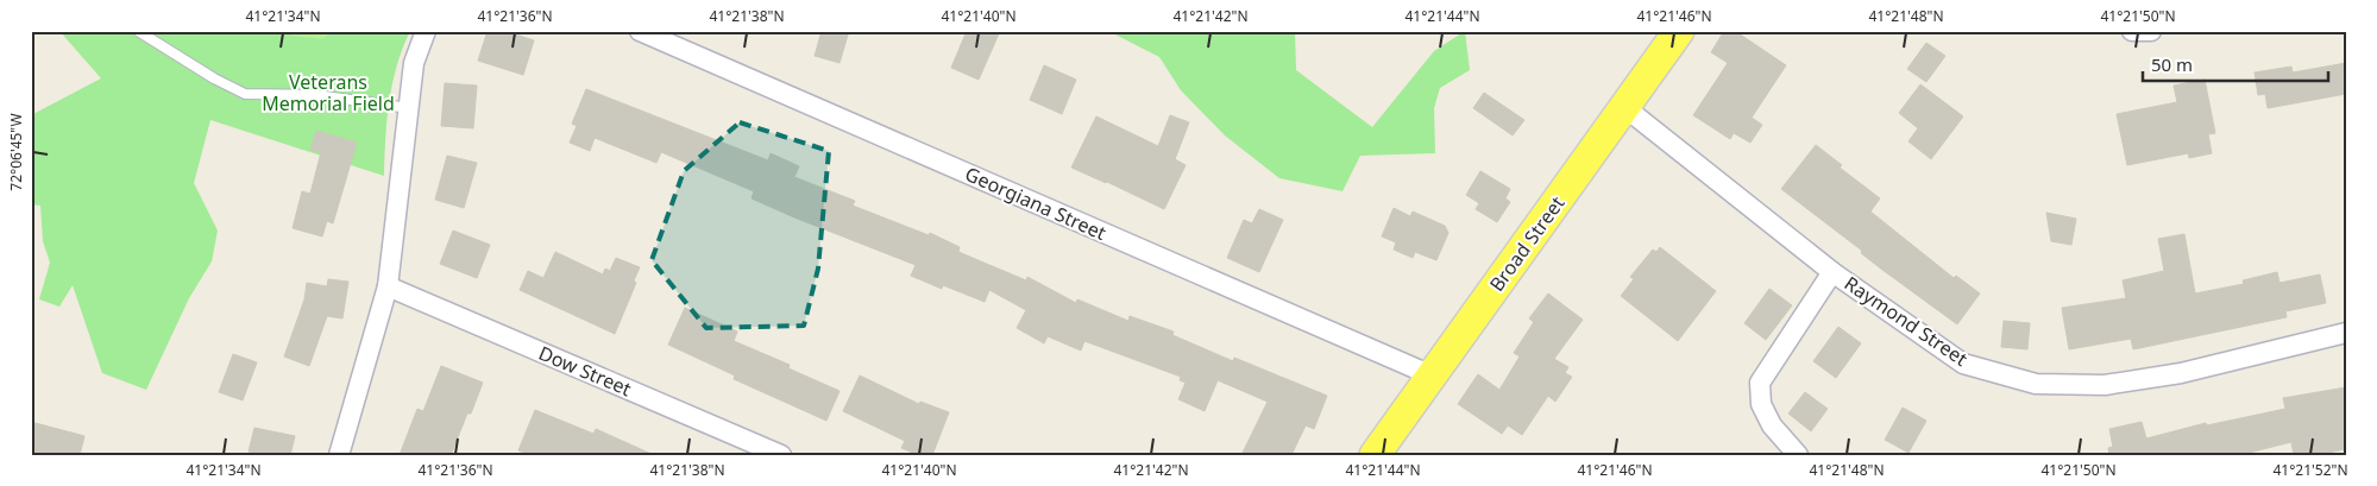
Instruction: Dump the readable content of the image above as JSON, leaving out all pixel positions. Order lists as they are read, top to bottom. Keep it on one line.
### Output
{"streets":{"main road":["Broad Street"],"street":["Georgiana Street","Raymond Street","Dow Street"]},"crossings":[["Georgiana Street","Broad Street"],["Broad Street","Raymond Street"]],"parks":["Veterans Memorial Field"],"scale_bar":"50 m","coordinates":["41°21'34\"N","41°21'36\"N","41°21'38\"N","41°21'40\"N","41°21'42\"N","41°21'44\"N","41°21'46\"N","41°21'48\"N","41°21'50\"N","72°06'45\"W","41°21'52\"N"]}
